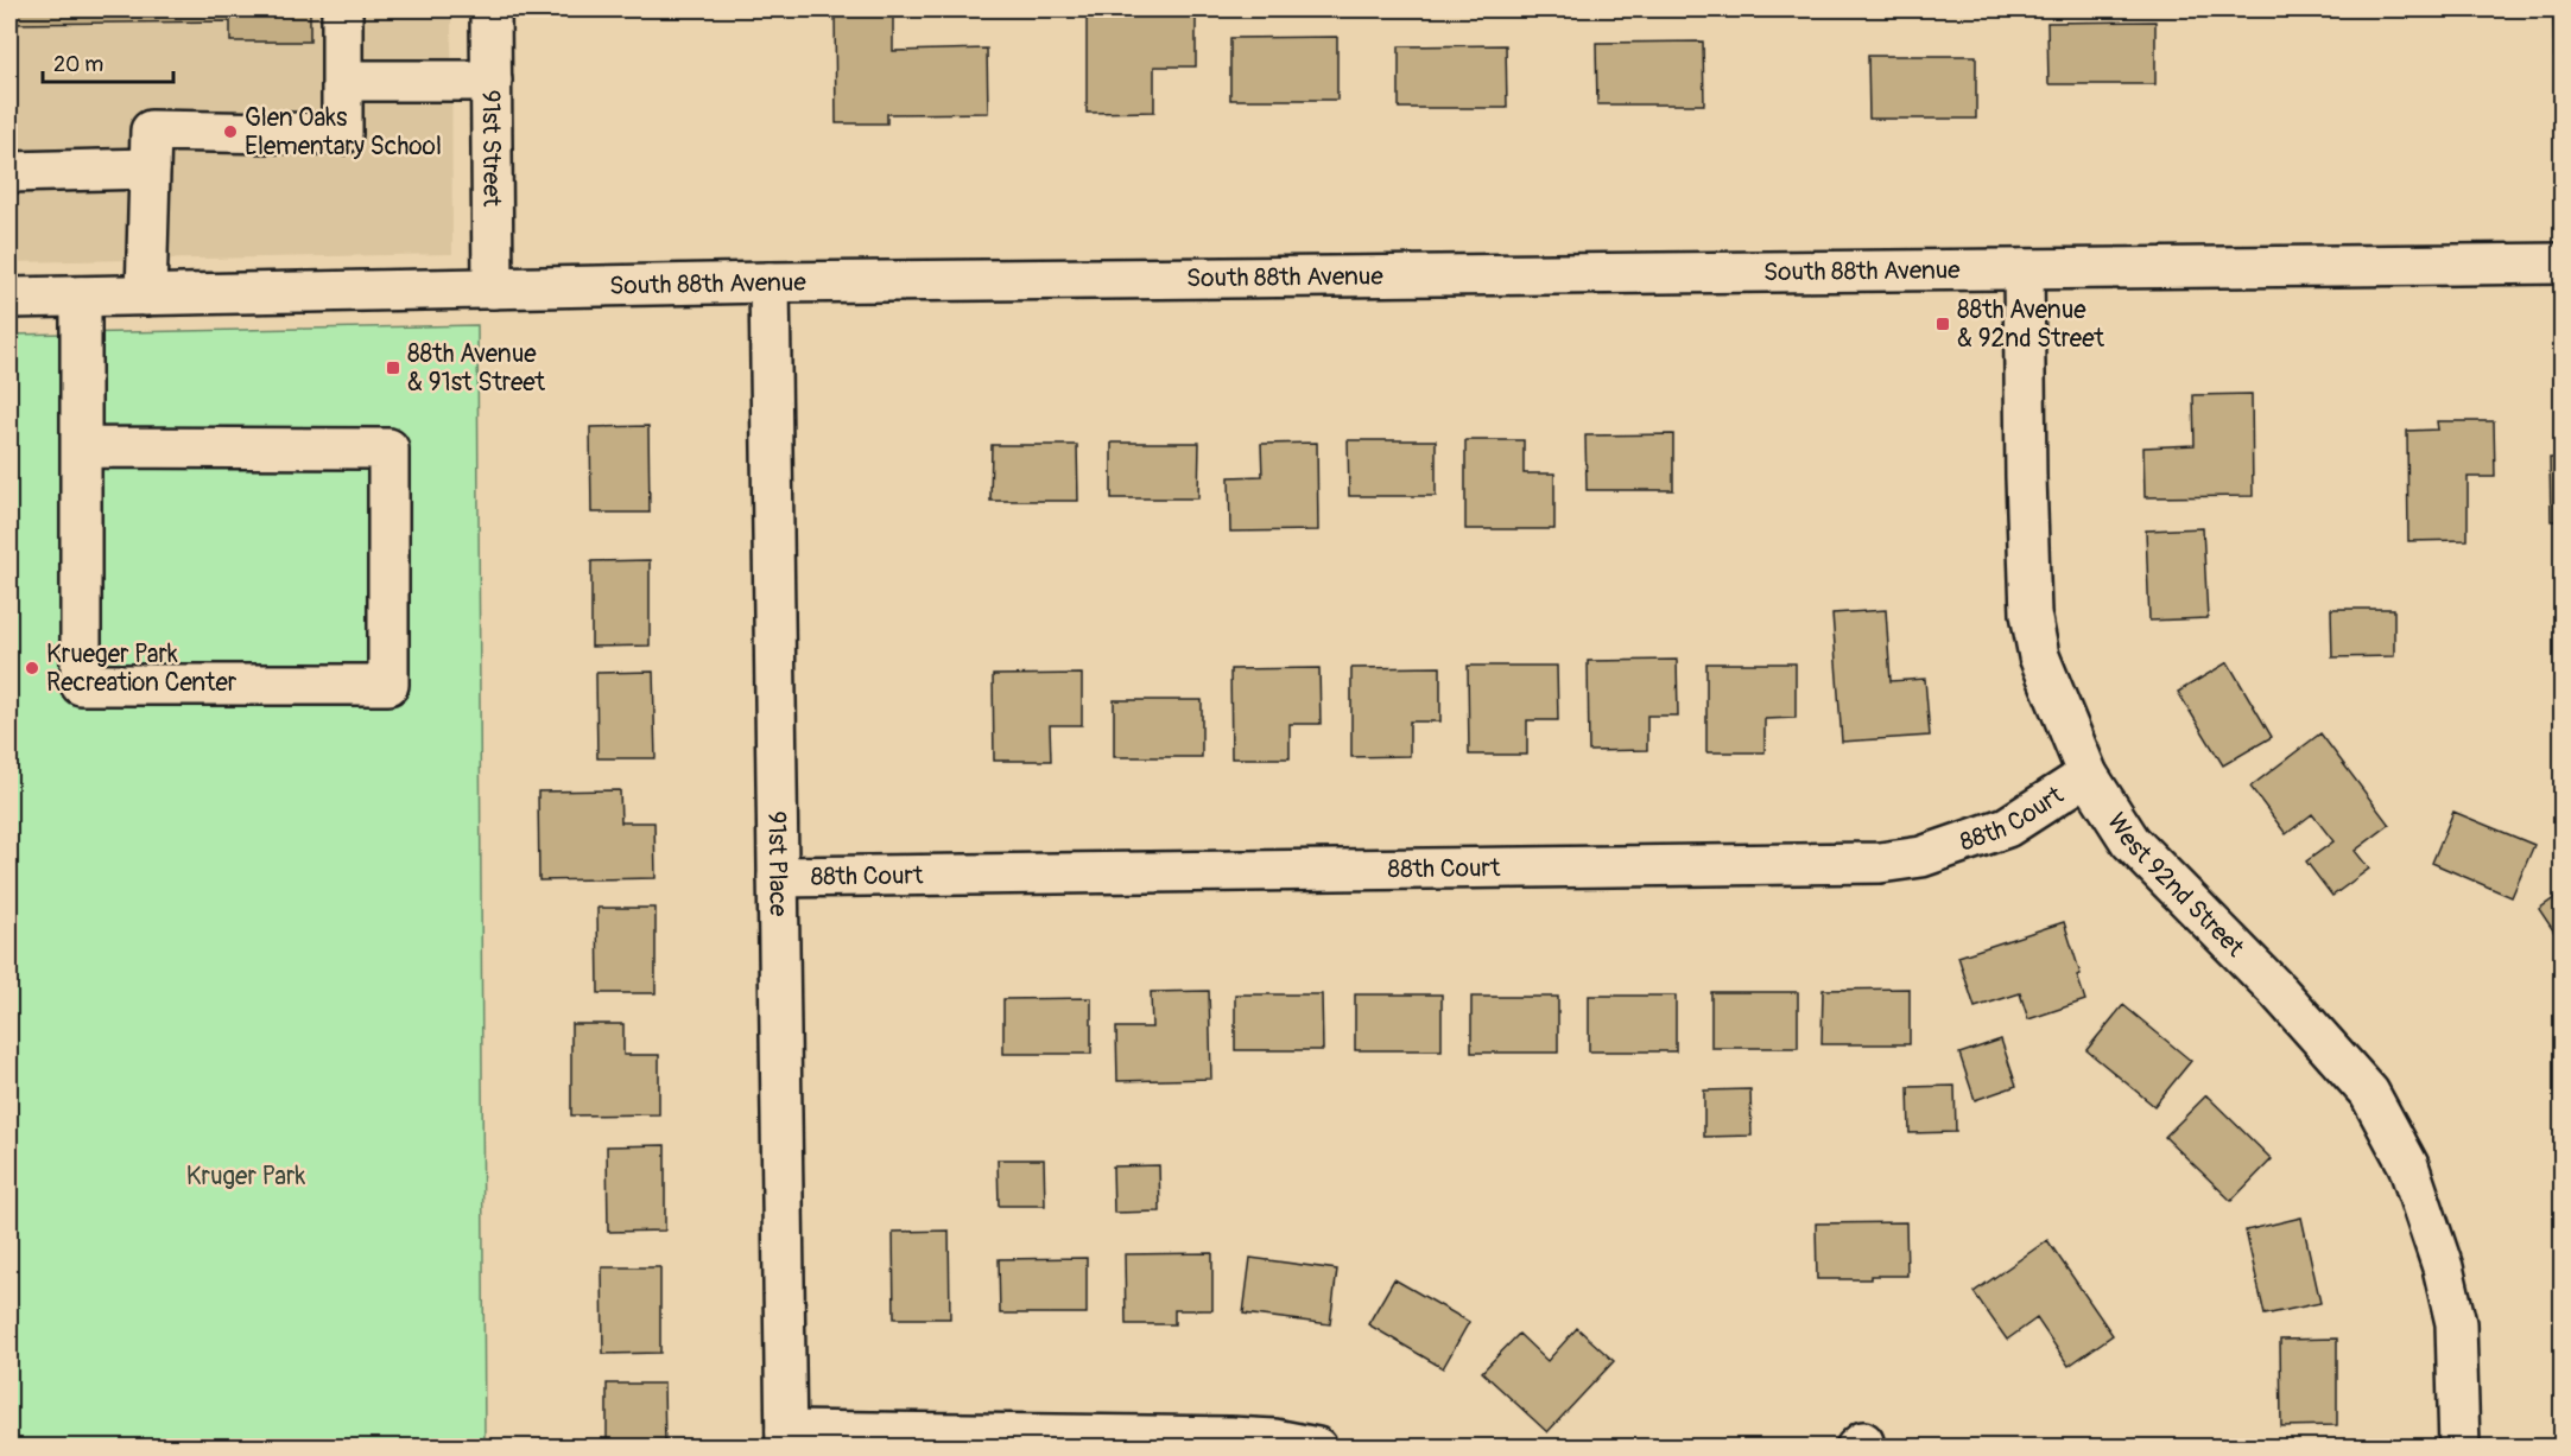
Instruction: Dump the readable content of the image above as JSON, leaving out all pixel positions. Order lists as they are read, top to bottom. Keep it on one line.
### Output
{"streets":{"street":["91st Street","South 88th Avenue","88th Court","91st Place","West 92nd Street"]},"crossings":[["91st Street","South 88th Avenue"],["South 88th Avenue","91st Place"],["South 88th Avenue","West 92nd Street"],["88th Court","91st Place"],["88th Court","West 92nd Street"]],"parks":["Kruger Park"],"places":{"other":["Glen Oaks Elementary School","Krueger Park Recreation Center"],"transit":["88th Avenue & 92nd Street","88th Avenue & 91st Street"]},"scale_bar":"20 m"}
